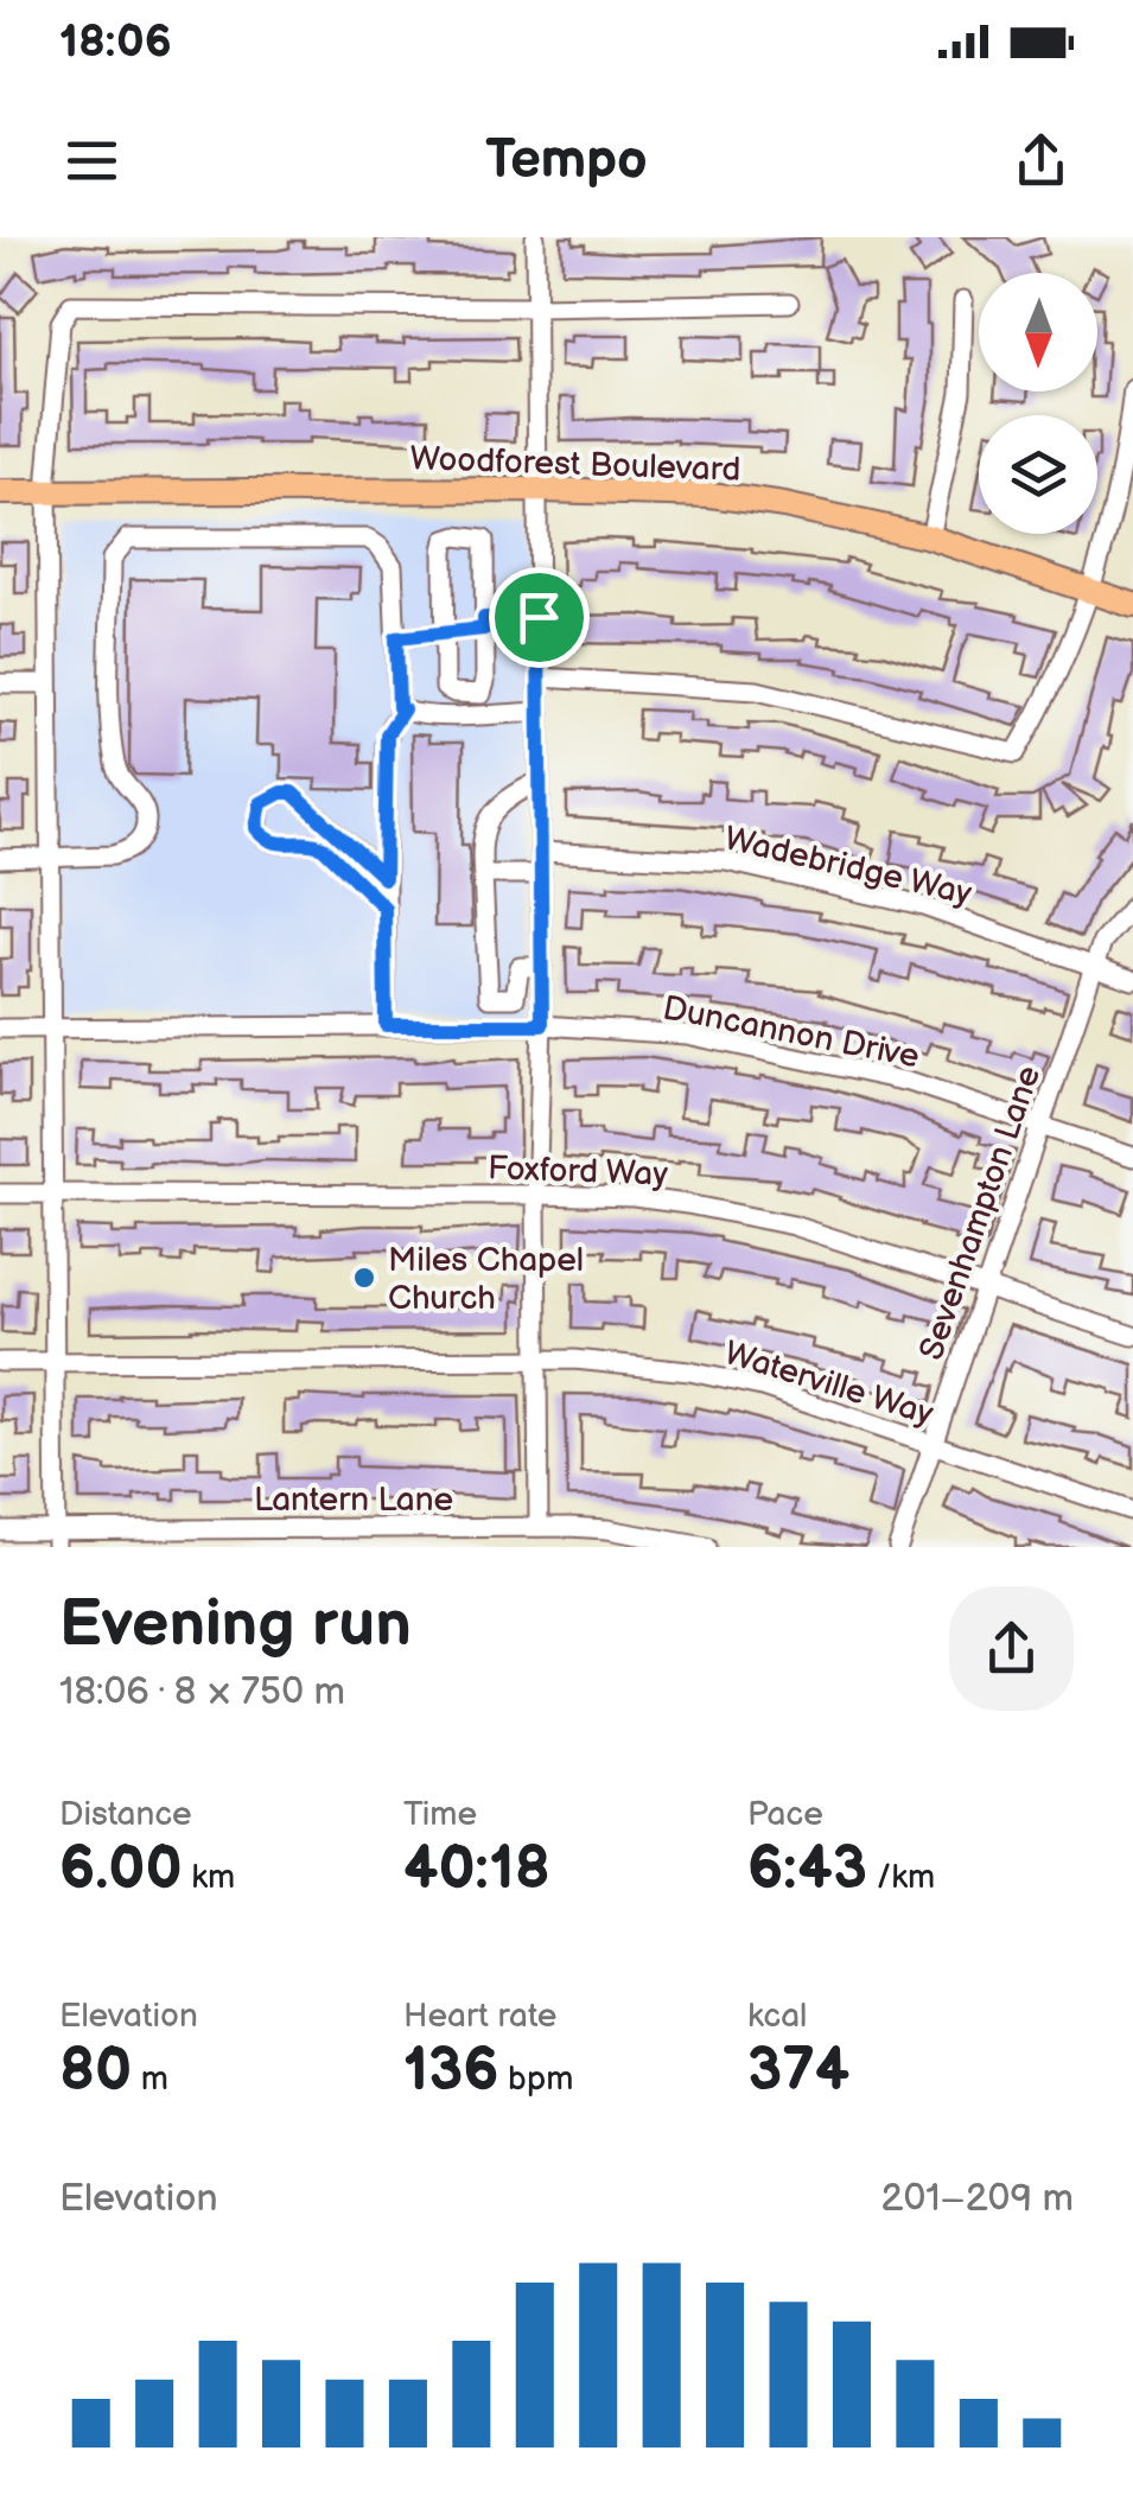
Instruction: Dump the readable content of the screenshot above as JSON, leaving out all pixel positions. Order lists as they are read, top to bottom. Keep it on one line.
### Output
{"streets":{"main road":["Woodforest Boulevard"],"street":["Wadebridge Way","Duncannon Drive","Foxford Way","Sevenhampton Lane","Waterville Way","Lantern Lane"]},"crossings":[["Wadebridge Way","Sevenhampton Lane"],["Duncannon Drive","Sevenhampton Lane"],["Foxford Way","Sevenhampton Lane"],["Sevenhampton Lane","Waterville Way"]],"places":["Miles Chapel Church"],"north":"bottom","page":{"status":"18:06","header":"Tempo","heading":["Evening run","18:06 · 8 × 750 m"],"stats":[["Distance","6.00 km"],["Time","40:18"],["Pace","6:43 /km"],["Elevation","80 m"],["Heart rate","136 bpm"],["kcal","374"]],"chart":["Elevation","201–209 m"]}}
